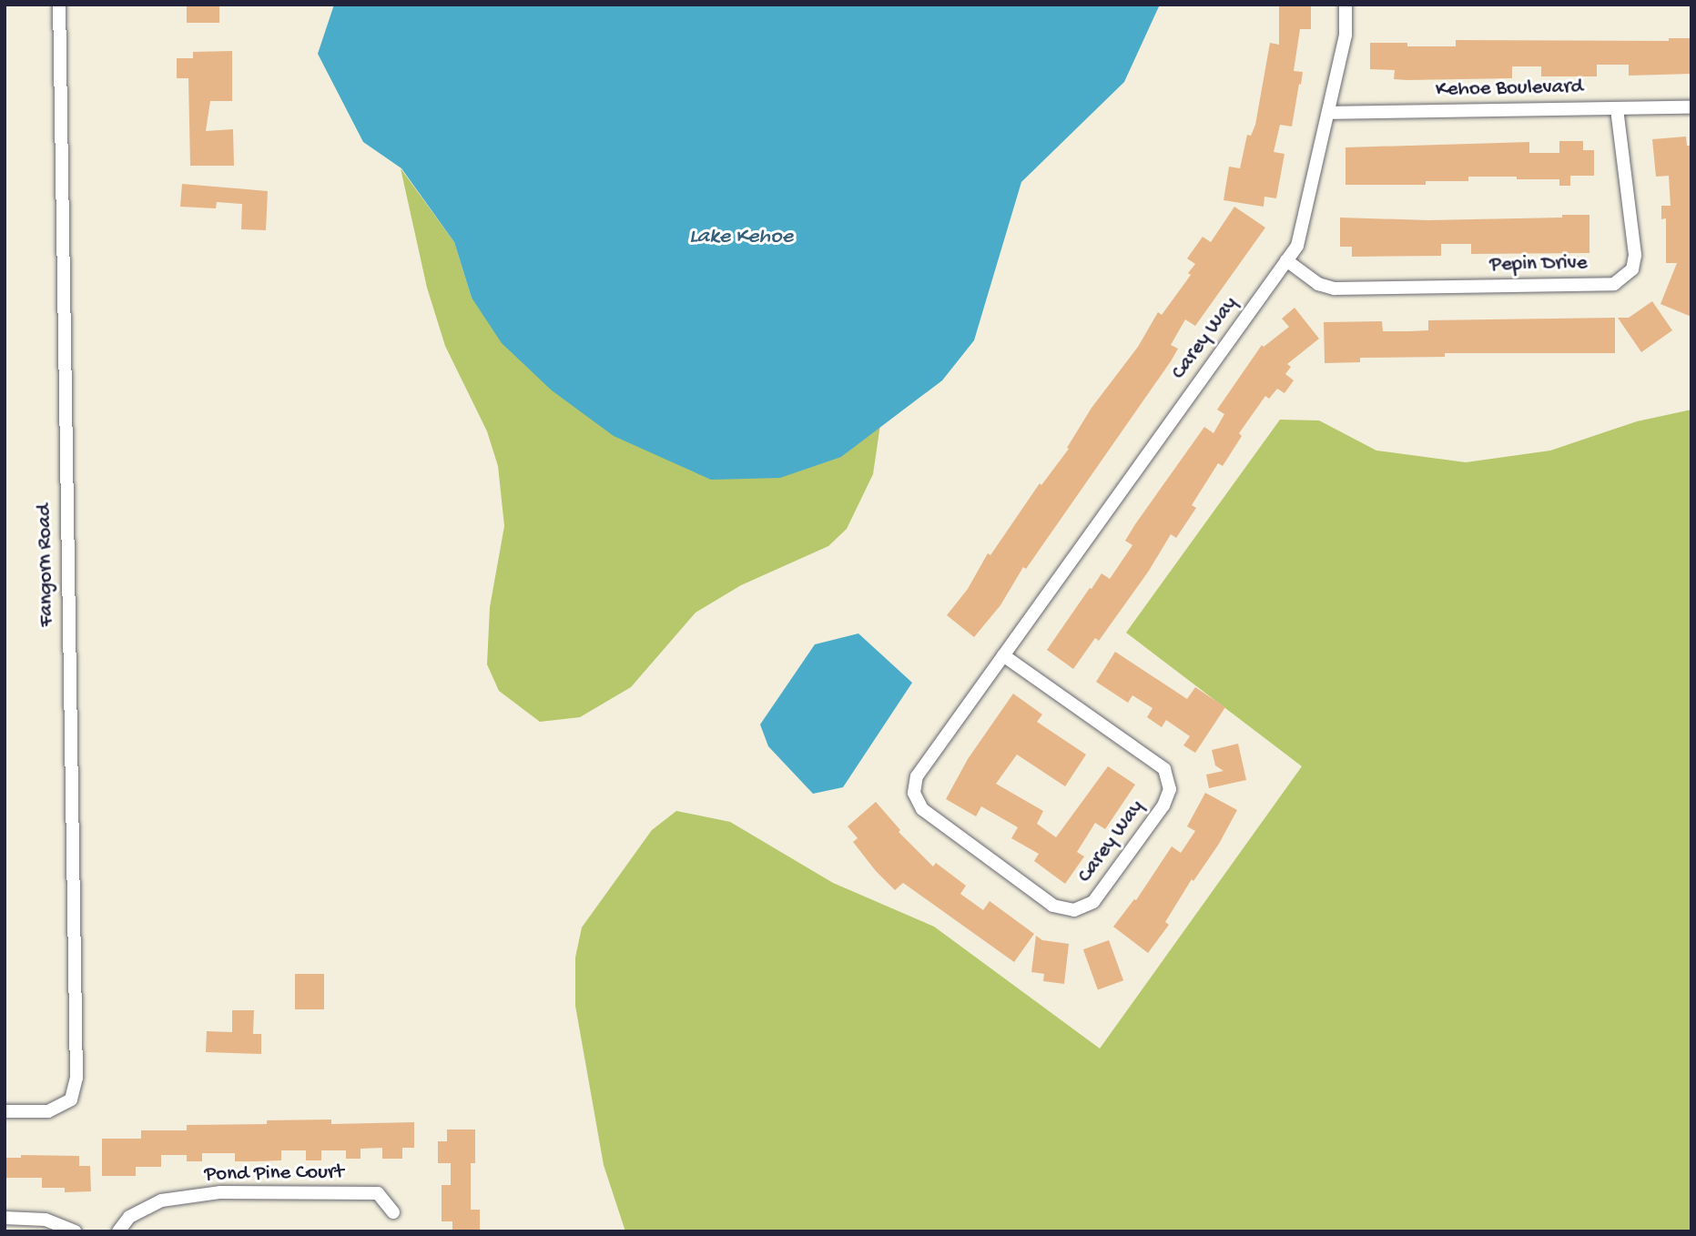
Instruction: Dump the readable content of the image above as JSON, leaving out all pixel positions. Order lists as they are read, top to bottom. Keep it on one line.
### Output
{"streets":{"street":["Kehoe Boulevard","Pepin Drive","Carey Way","Fangorn Road","Pond Pine Court"]},"crossings":[["Kehoe Boulevard","Pepin Drive"],["Kehoe Boulevard","Carey Way"],["Pepin Drive","Carey Way"]],"water":["Lake Kehoe"]}
